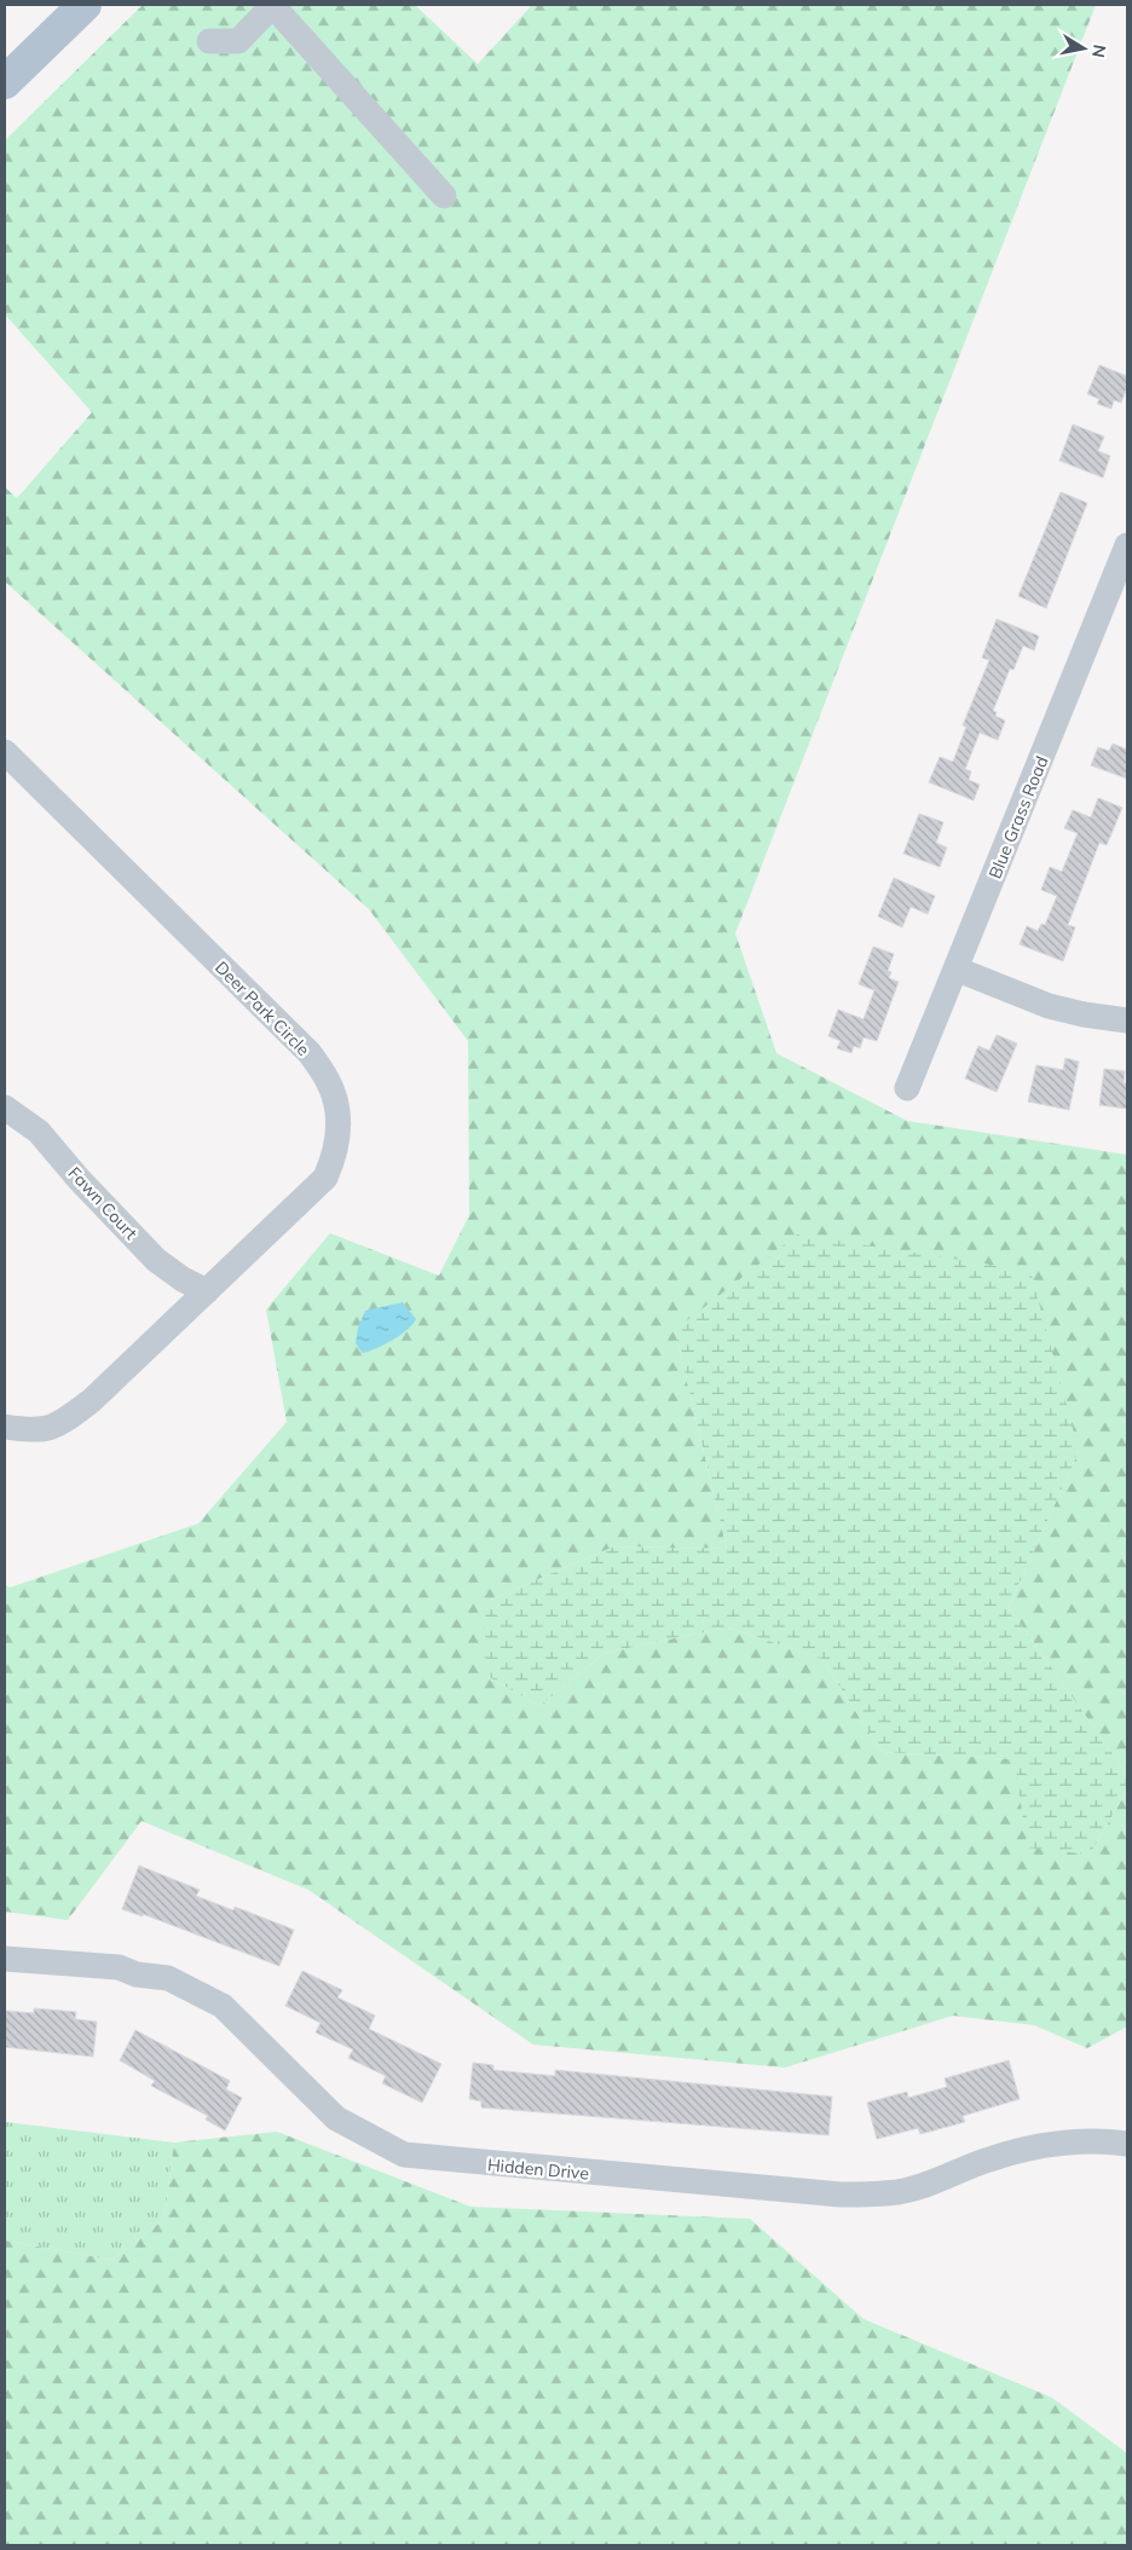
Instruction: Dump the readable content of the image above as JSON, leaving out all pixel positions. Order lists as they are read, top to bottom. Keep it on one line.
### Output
{"streets":{"street":["Blue Grass Road","Deer Park Circle","Fawn Court","Hidden Drive"]},"crossings":[["Deer Park Circle","Fawn Court"]],"north":"right"}
